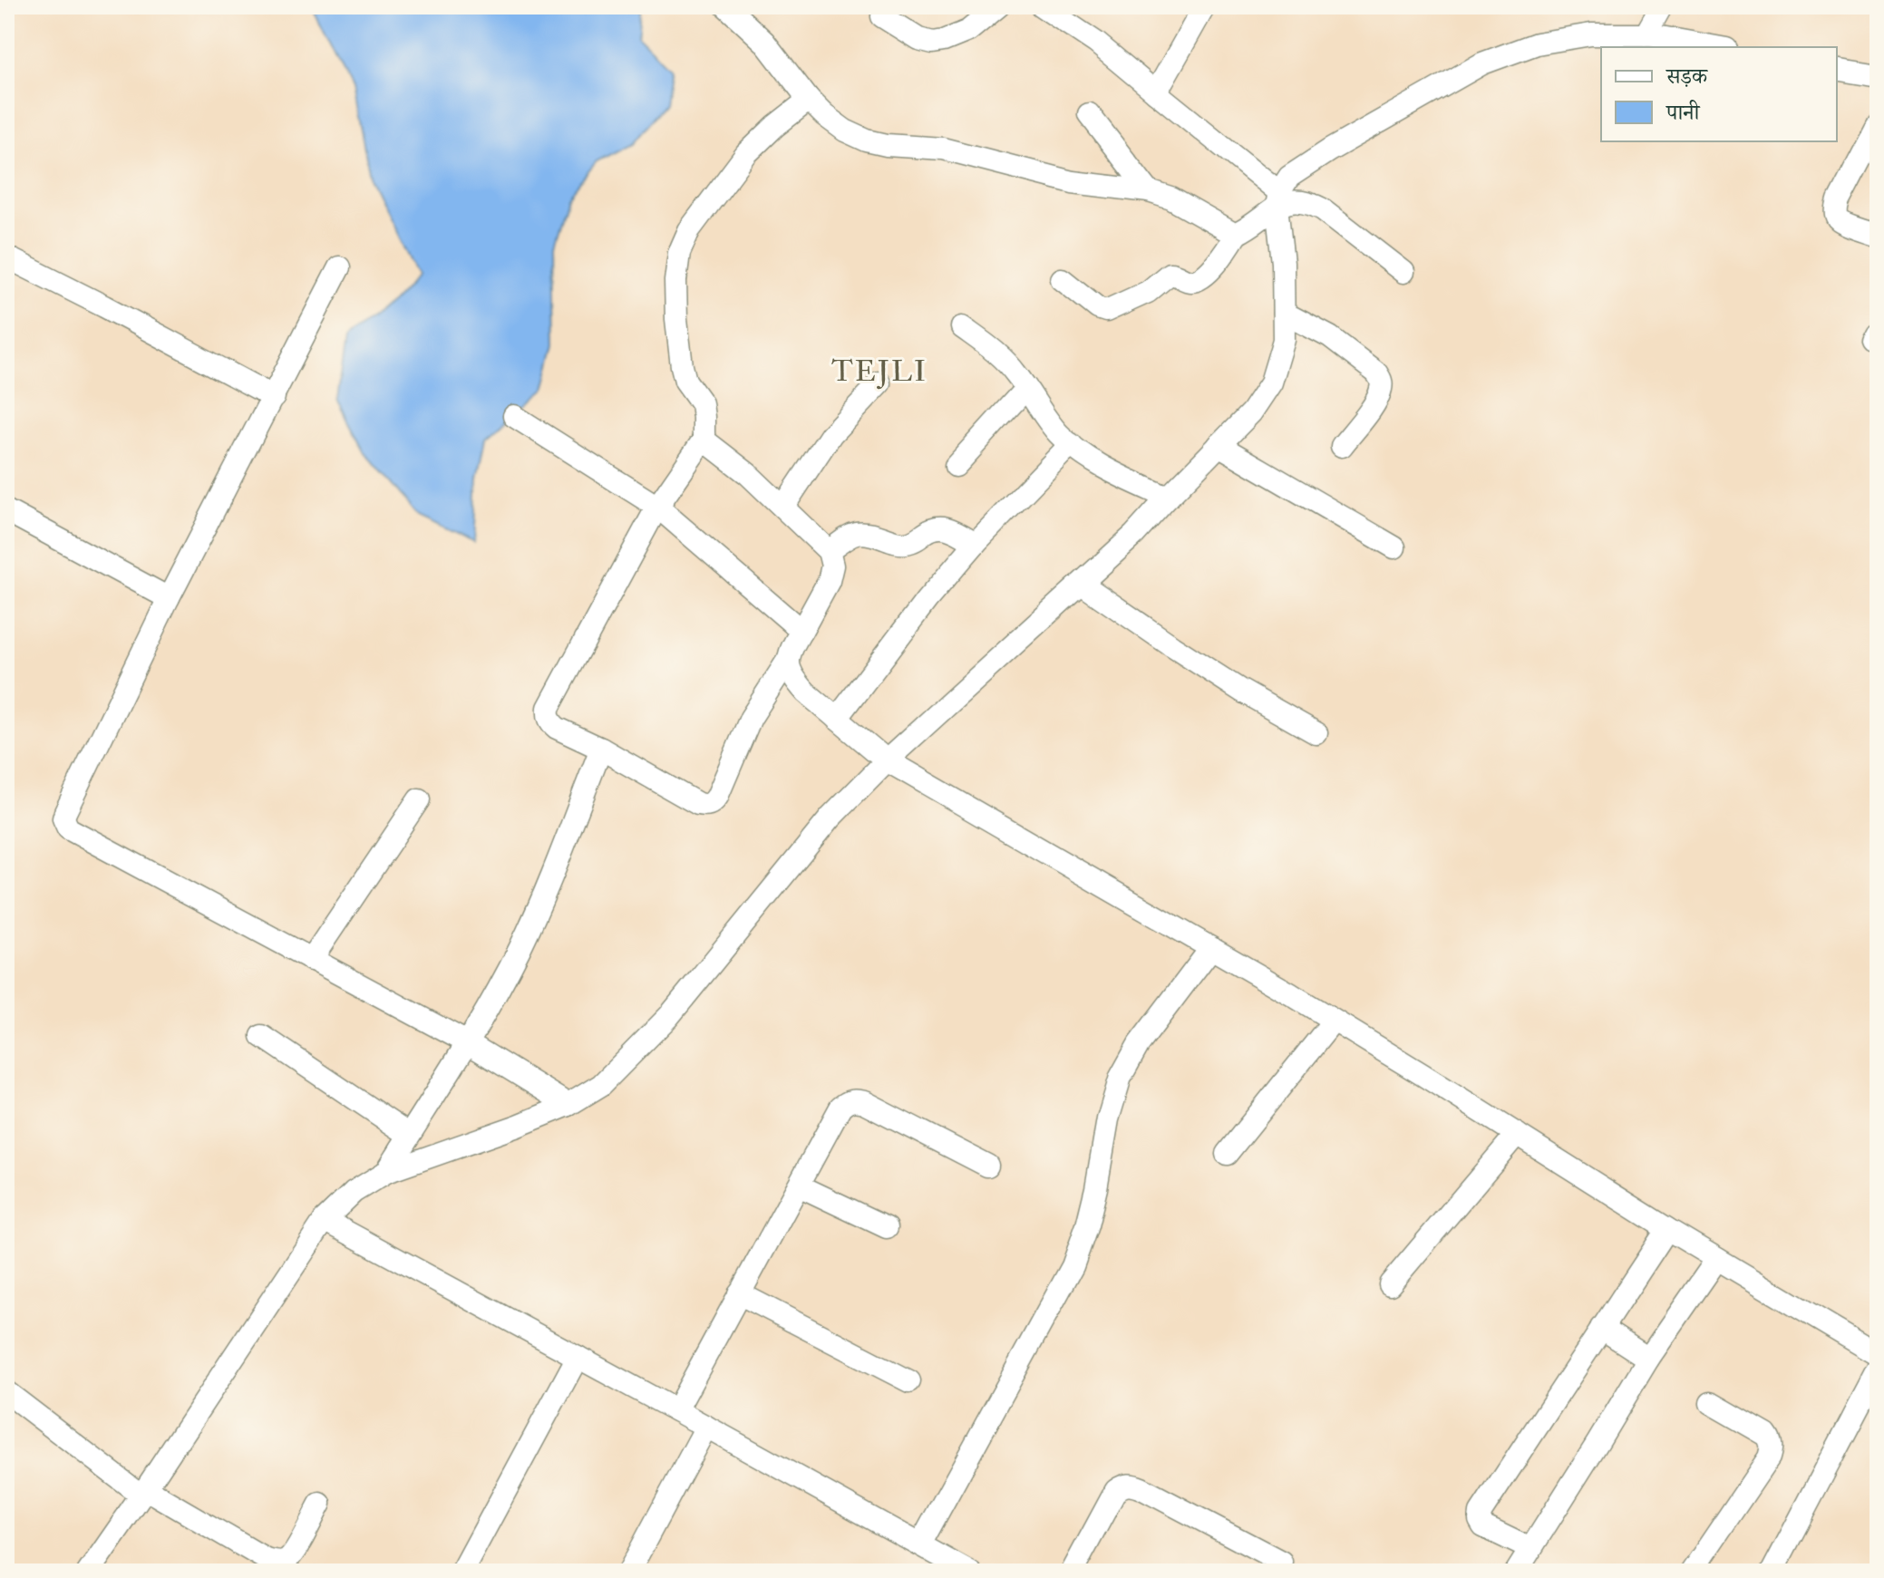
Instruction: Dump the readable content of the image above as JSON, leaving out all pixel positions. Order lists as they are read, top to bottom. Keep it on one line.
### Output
{"districts":["TEJLI"],"legend":["सड़क","पानी"]}
